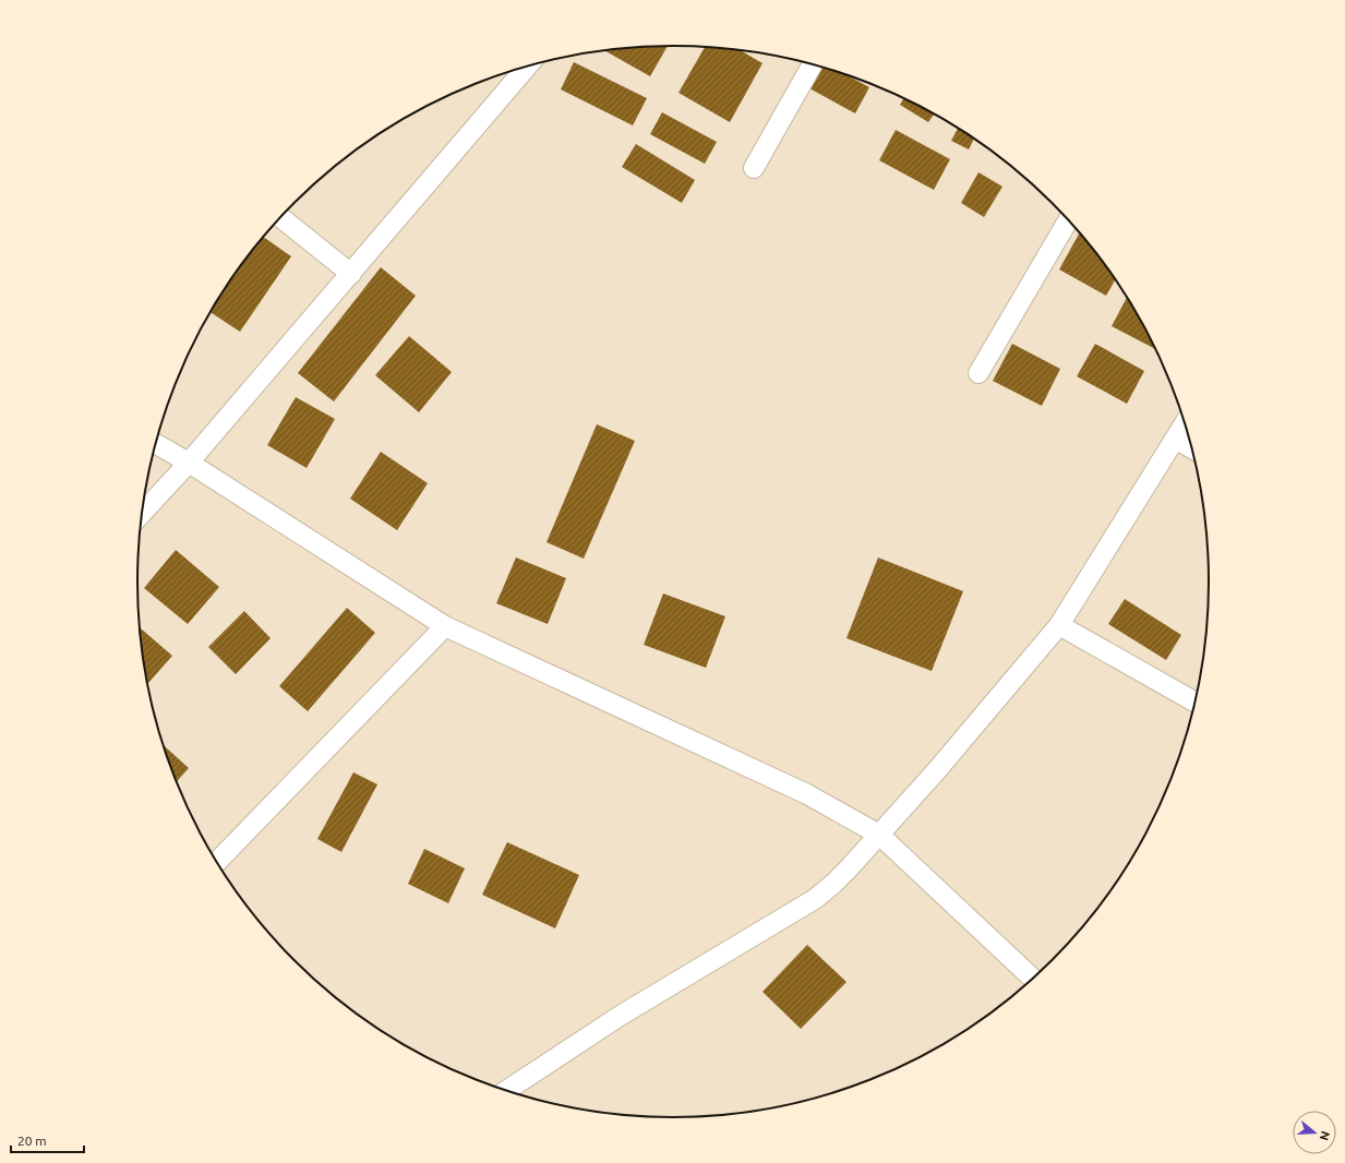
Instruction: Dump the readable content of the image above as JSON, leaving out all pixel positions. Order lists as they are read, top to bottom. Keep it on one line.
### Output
{"scale_bar":"20 m","north":"right"}
